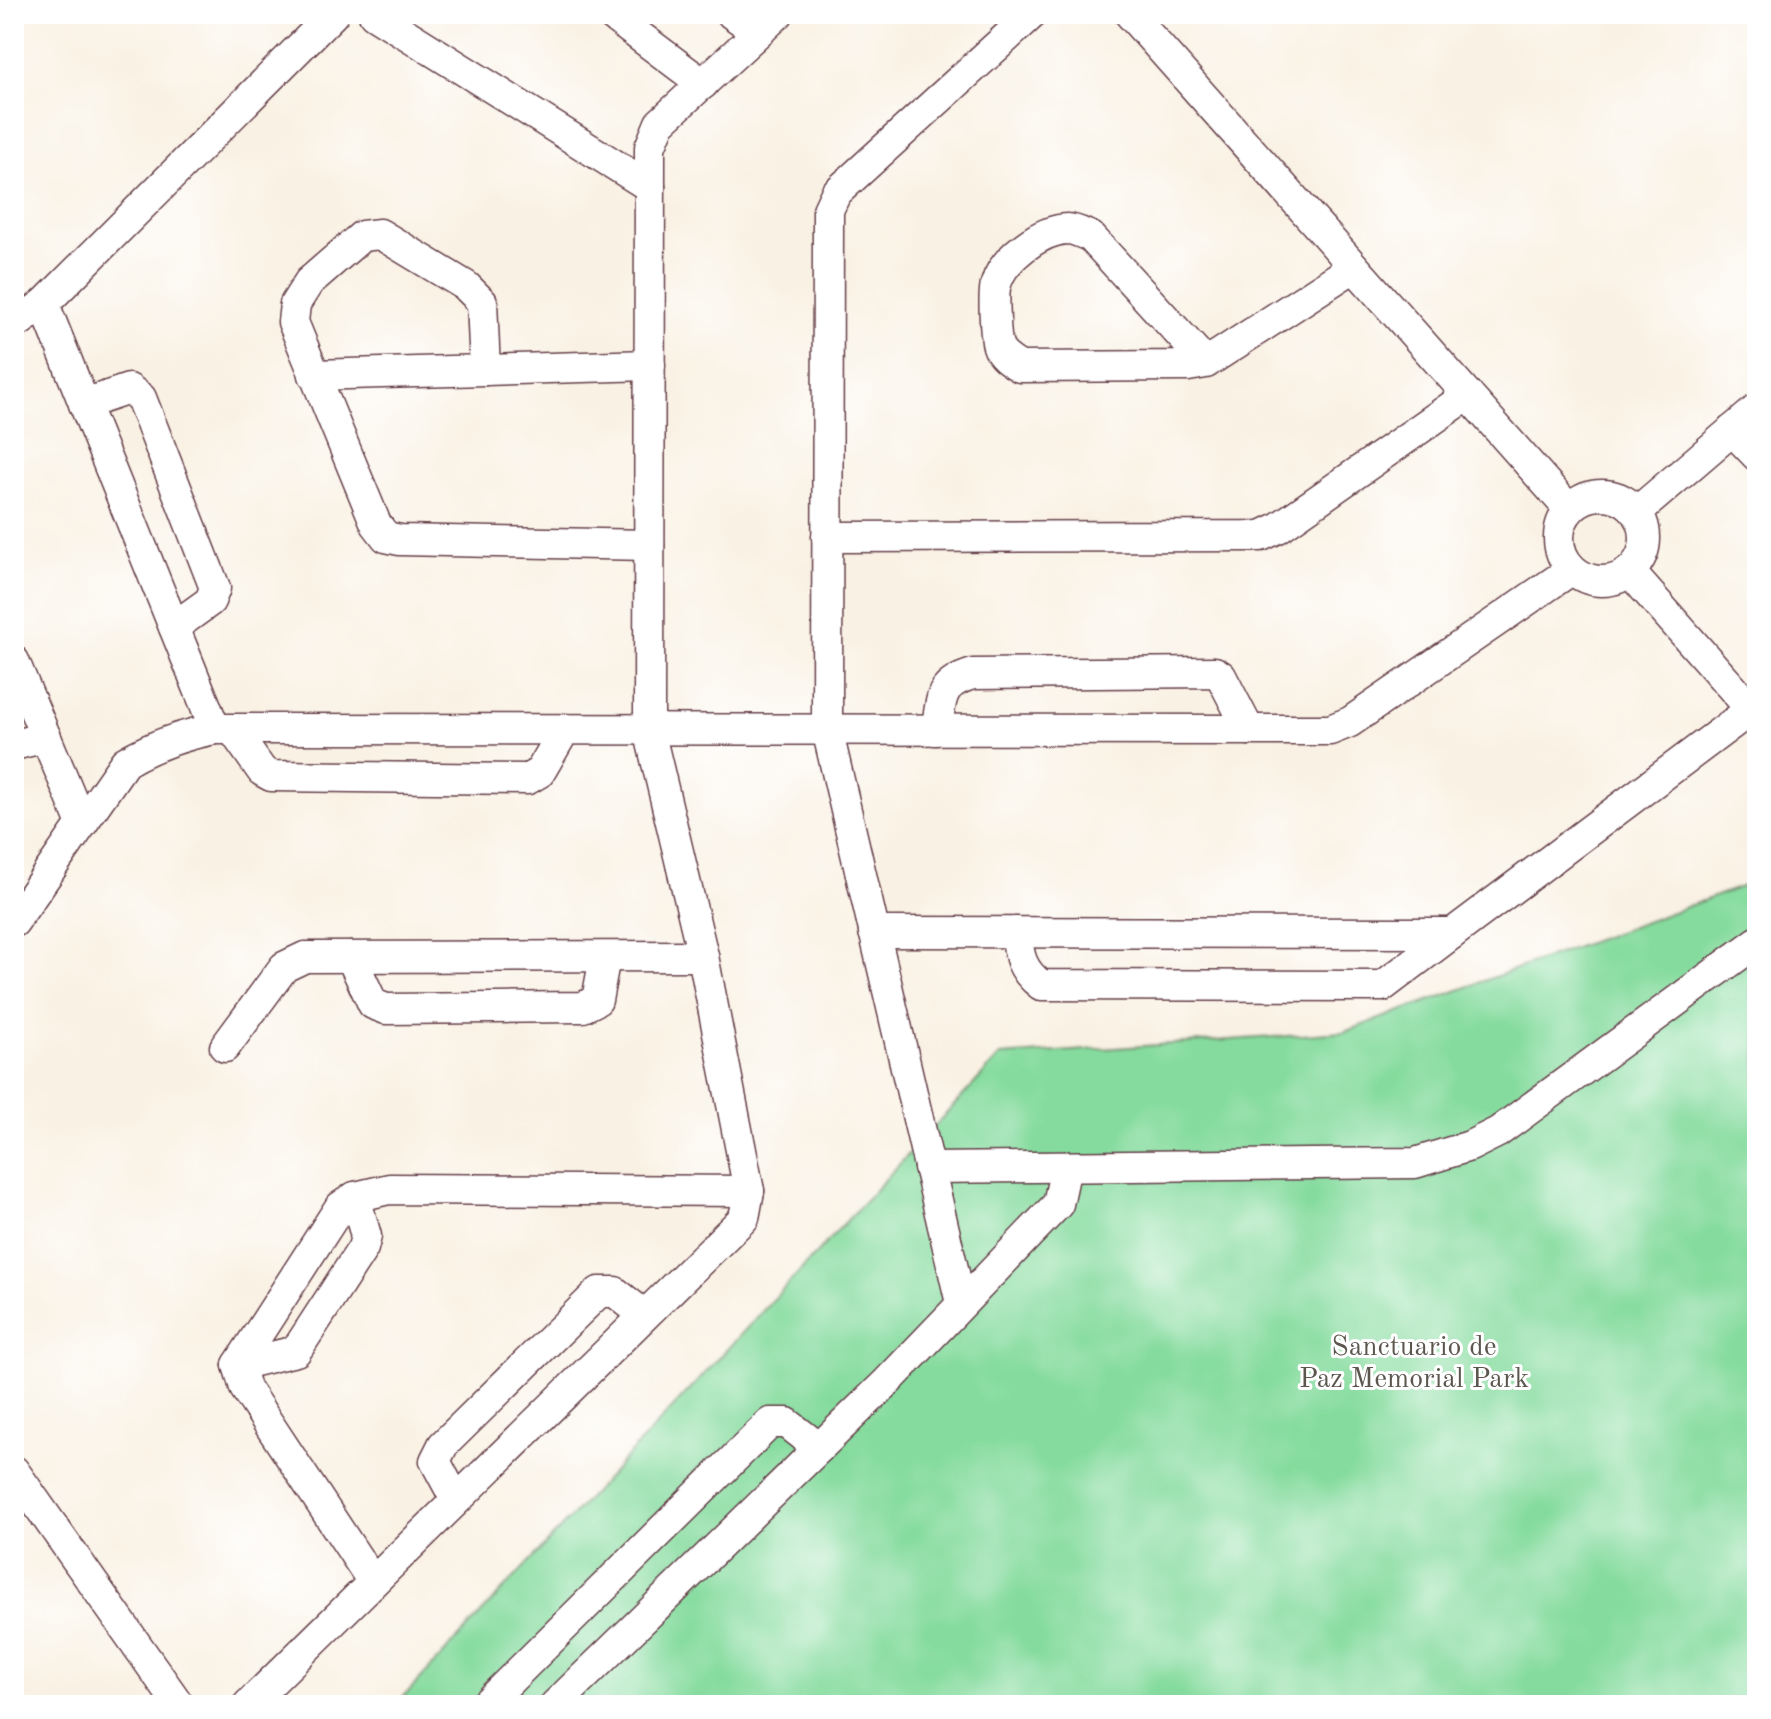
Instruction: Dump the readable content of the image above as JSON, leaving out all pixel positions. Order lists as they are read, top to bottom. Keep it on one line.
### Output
{"parks":["Sanctuario de Paz Memorial Park"]}
